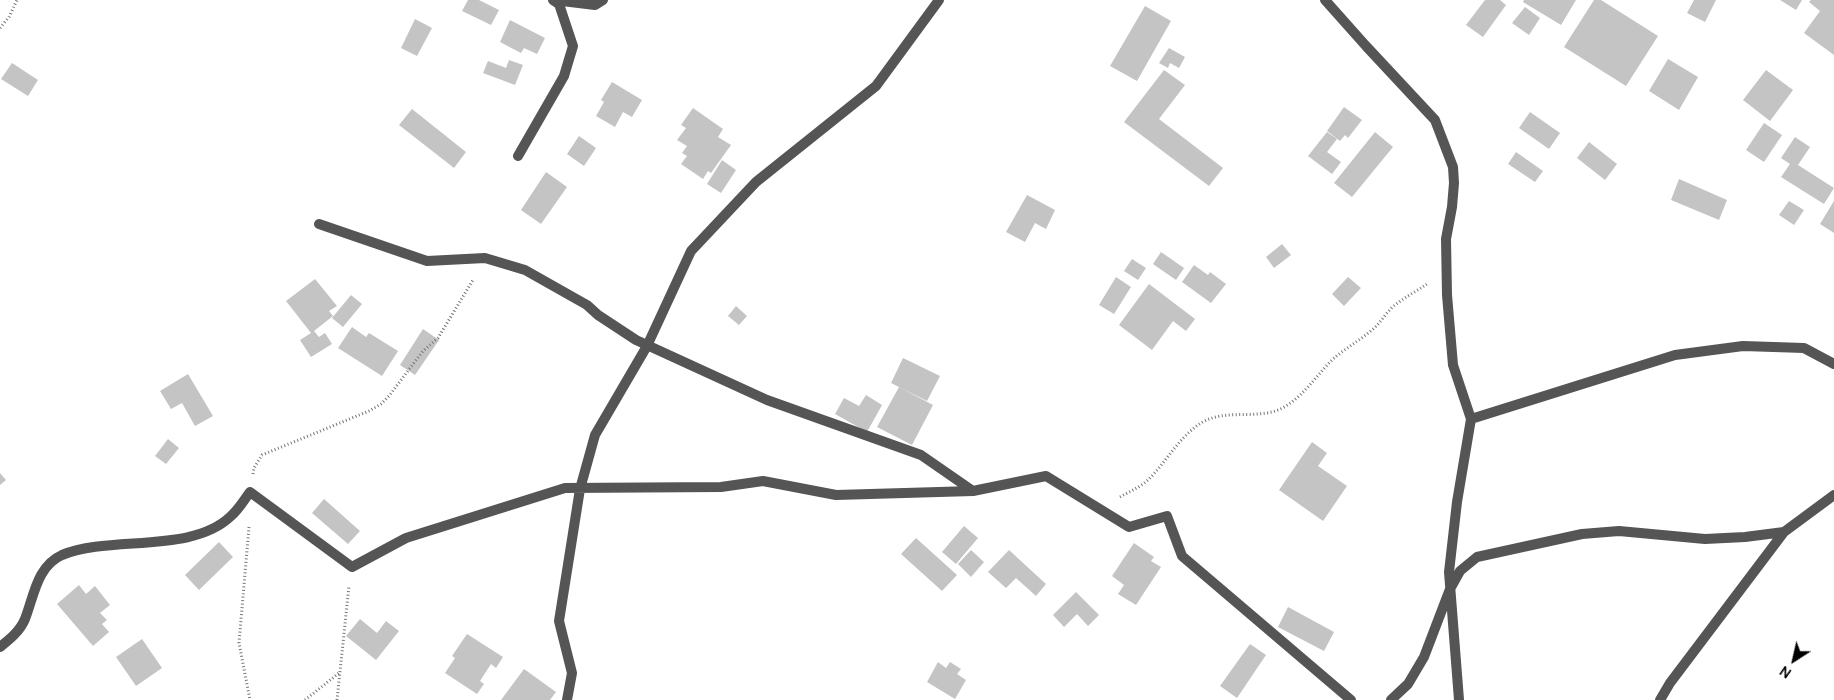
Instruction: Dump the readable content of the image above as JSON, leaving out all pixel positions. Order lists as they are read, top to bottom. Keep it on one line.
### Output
{"north":"bottom left"}
